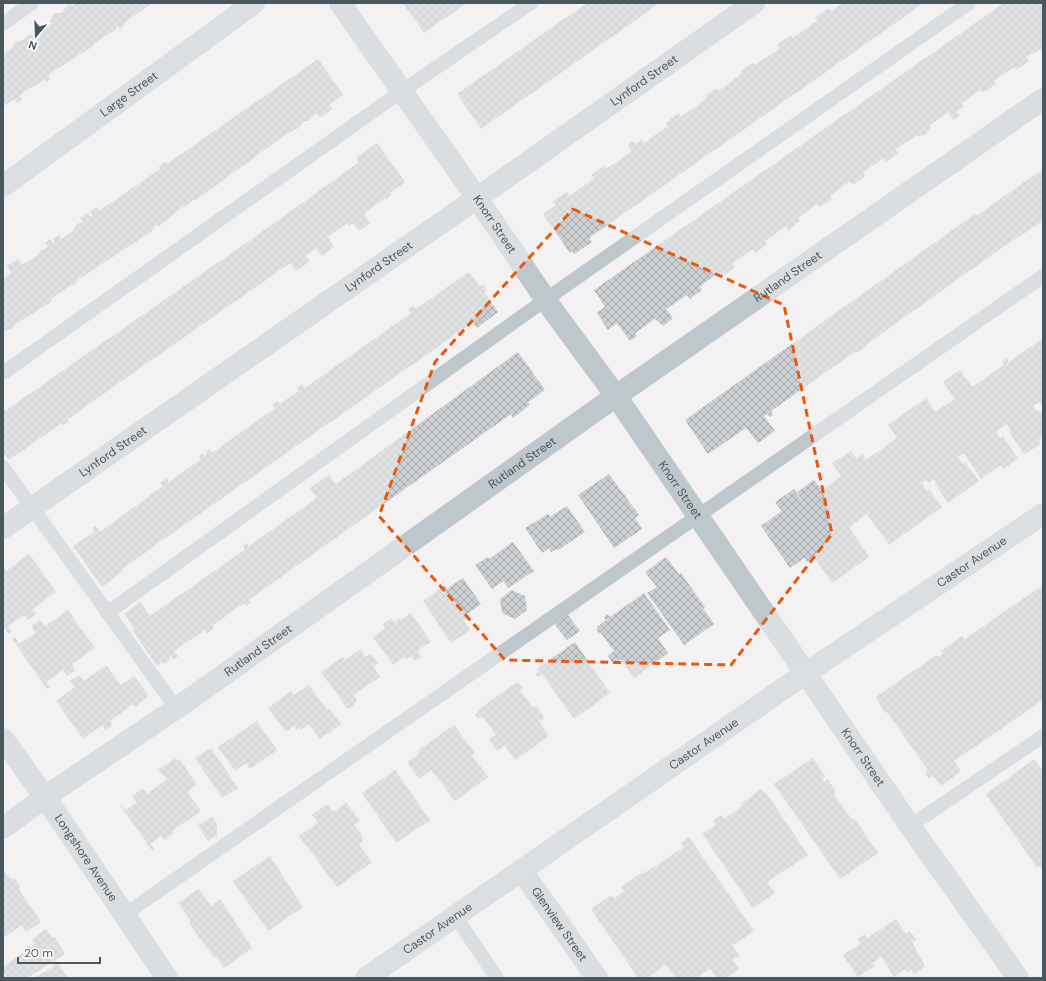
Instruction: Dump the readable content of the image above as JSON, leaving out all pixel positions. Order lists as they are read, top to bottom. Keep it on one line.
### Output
{"streets":{"main road":["Large Street","Castor Avenue"],"street":["Lynford Street","Knorr Street","Rutland Street","Longshore Avenue","Glenview Street"]},"crossings":[["Lynford Street","Knorr Street"],["Knorr Street","Rutland Street"],["Knorr Street","Castor Avenue"],["Rutland Street","Longshore Avenue"],["Castor Avenue","Glenview Street"]],"scale_bar":"20 m","north":"bottom"}
